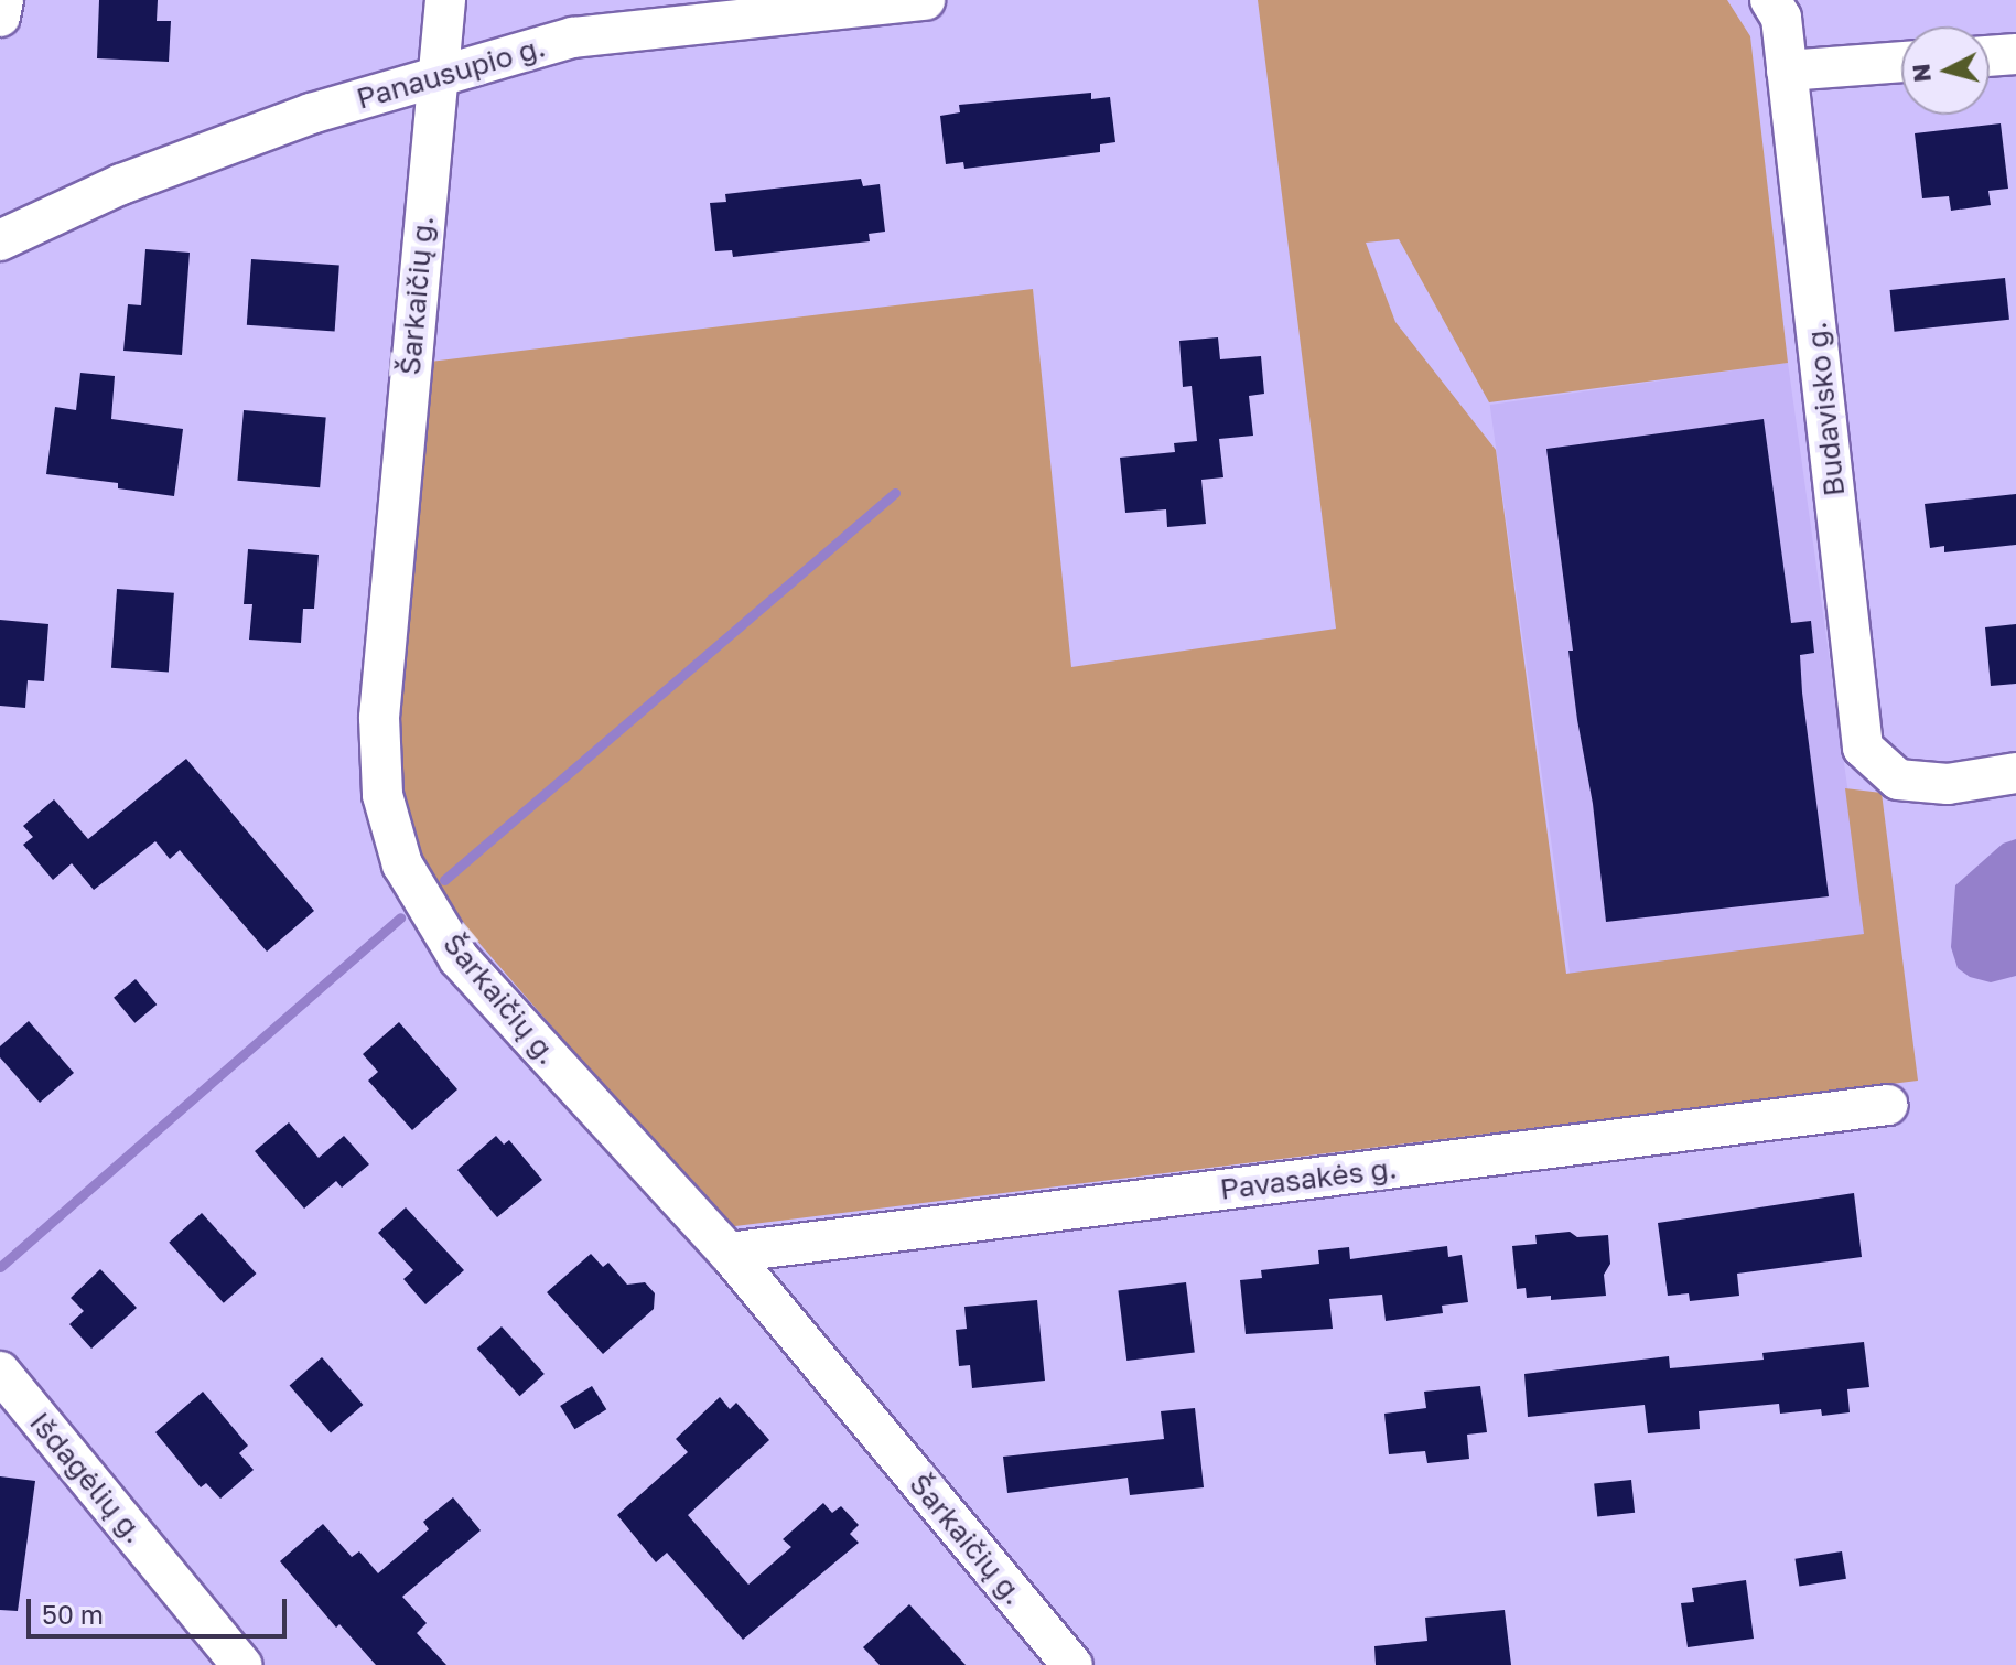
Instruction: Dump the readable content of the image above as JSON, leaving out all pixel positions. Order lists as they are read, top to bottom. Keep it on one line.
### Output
{"streets":{"street":["Panausupio g.","Šarkaičių g.","Budavisko g.","Pavasakės g.","Išdagėlių g."]},"crossings":[["Panausupio g.","Šarkaičių g."],["Šarkaičių g.","Pavasakės g."]],"scale_bar":"50 m","north":"left"}
